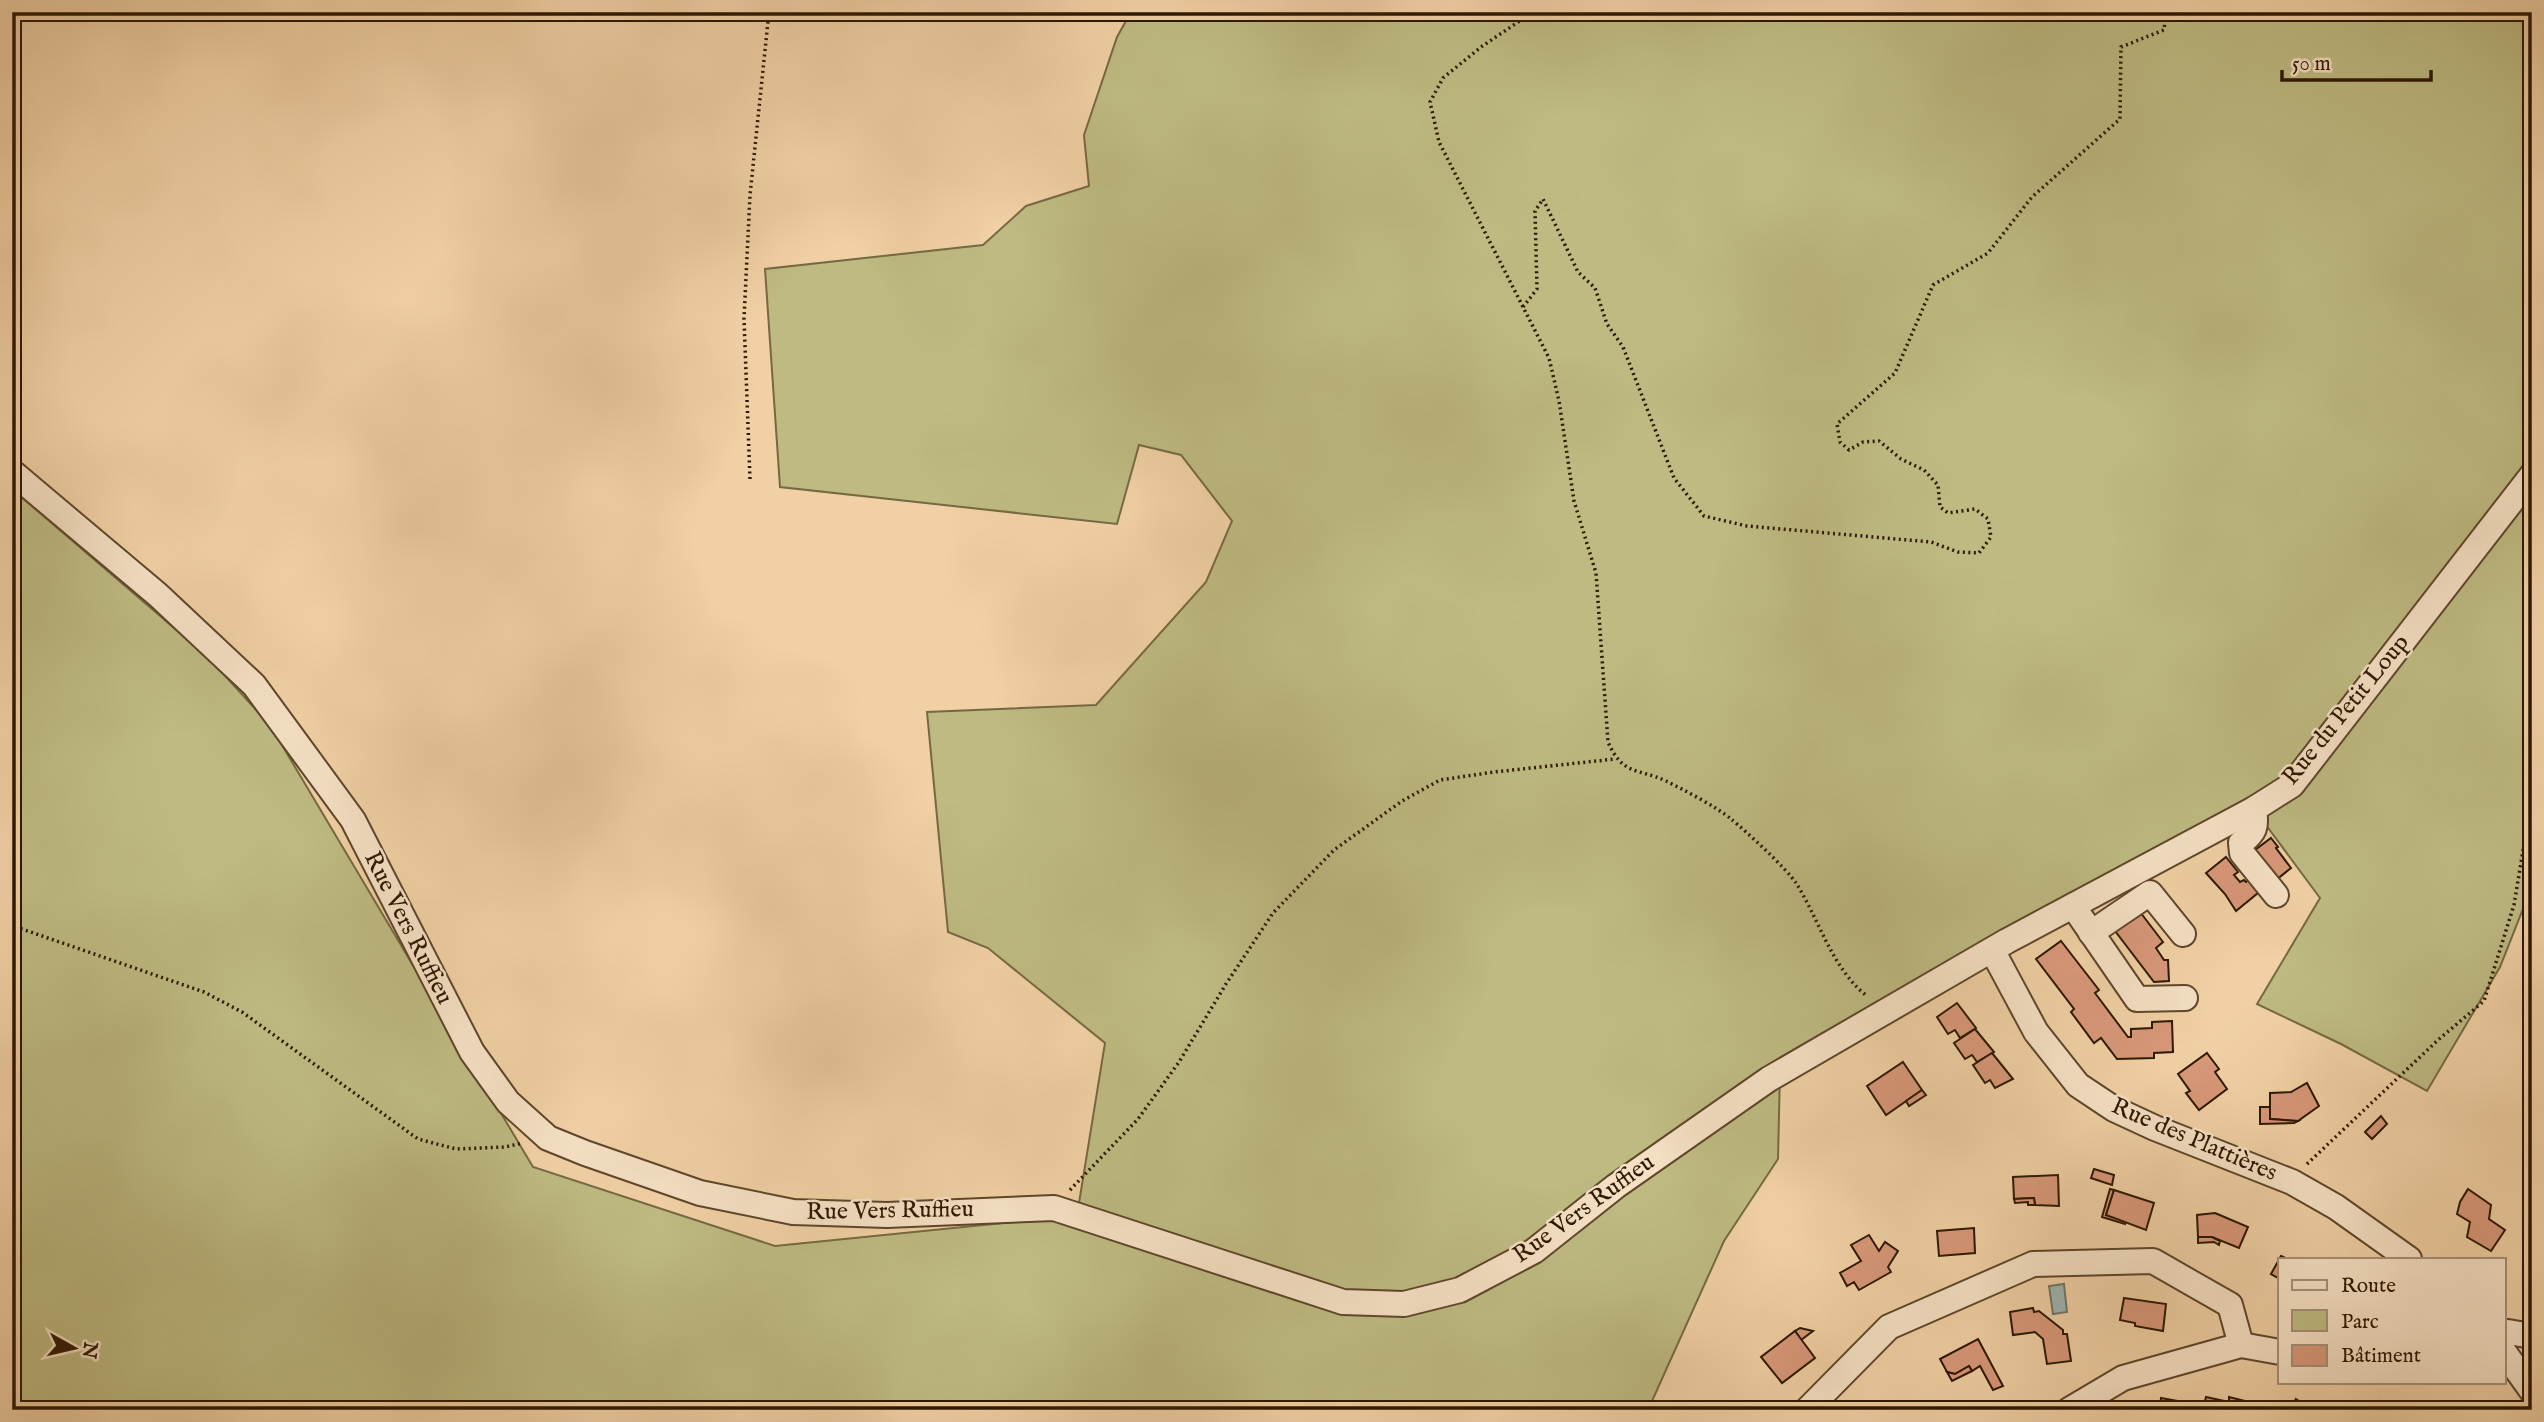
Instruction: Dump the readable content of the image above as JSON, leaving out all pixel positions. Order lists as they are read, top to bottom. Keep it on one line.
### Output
{"streets":{"street":["Rue du Petit Loup","Rue Vers Ruffieu","Rue des Plattières"]},"crossings":[["Rue du Petit Loup","Rue Vers Ruffieu"],["Rue Vers Ruffieu","Rue des Plattières"]],"legend":["Route","Parc","Bâtiment"],"scale_bar":"50 m","north":"right"}
